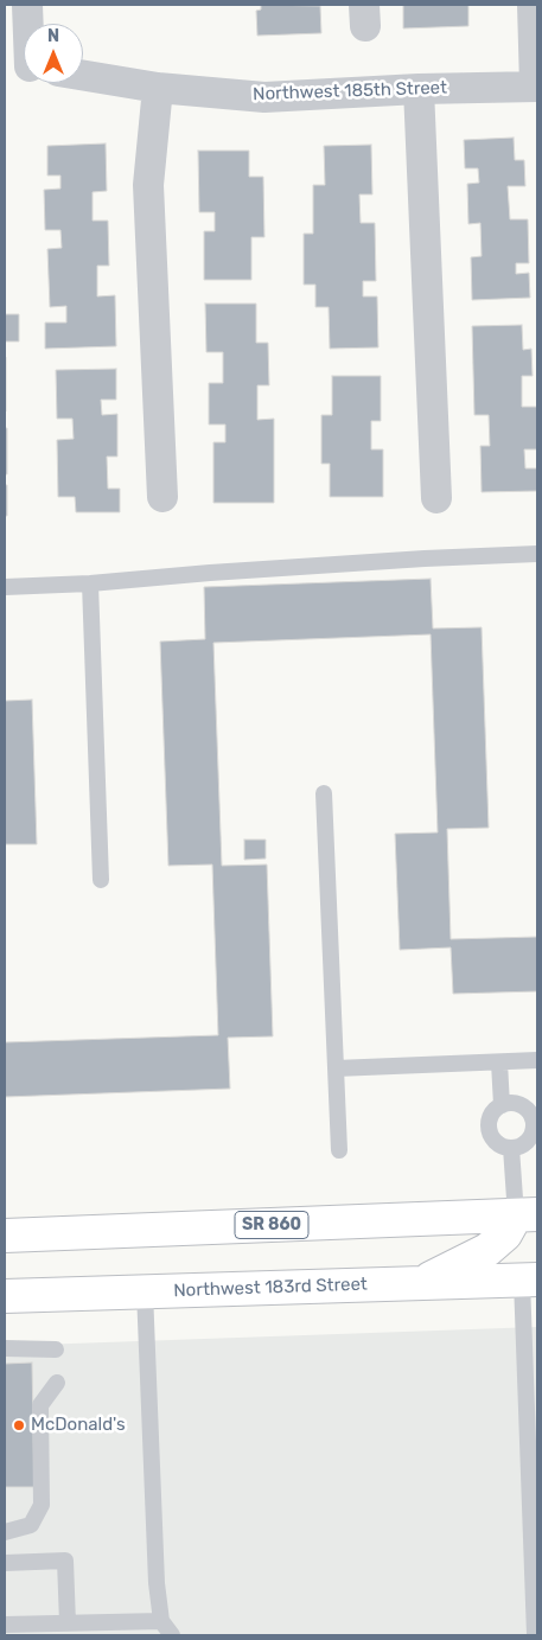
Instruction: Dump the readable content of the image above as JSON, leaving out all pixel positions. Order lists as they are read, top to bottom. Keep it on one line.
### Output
{"streets":{"main road":["SR 860","Northwest 183rd Street"],"street":["Northwest 185th Street"]},"places":["McDonald's"],"north":"top"}
